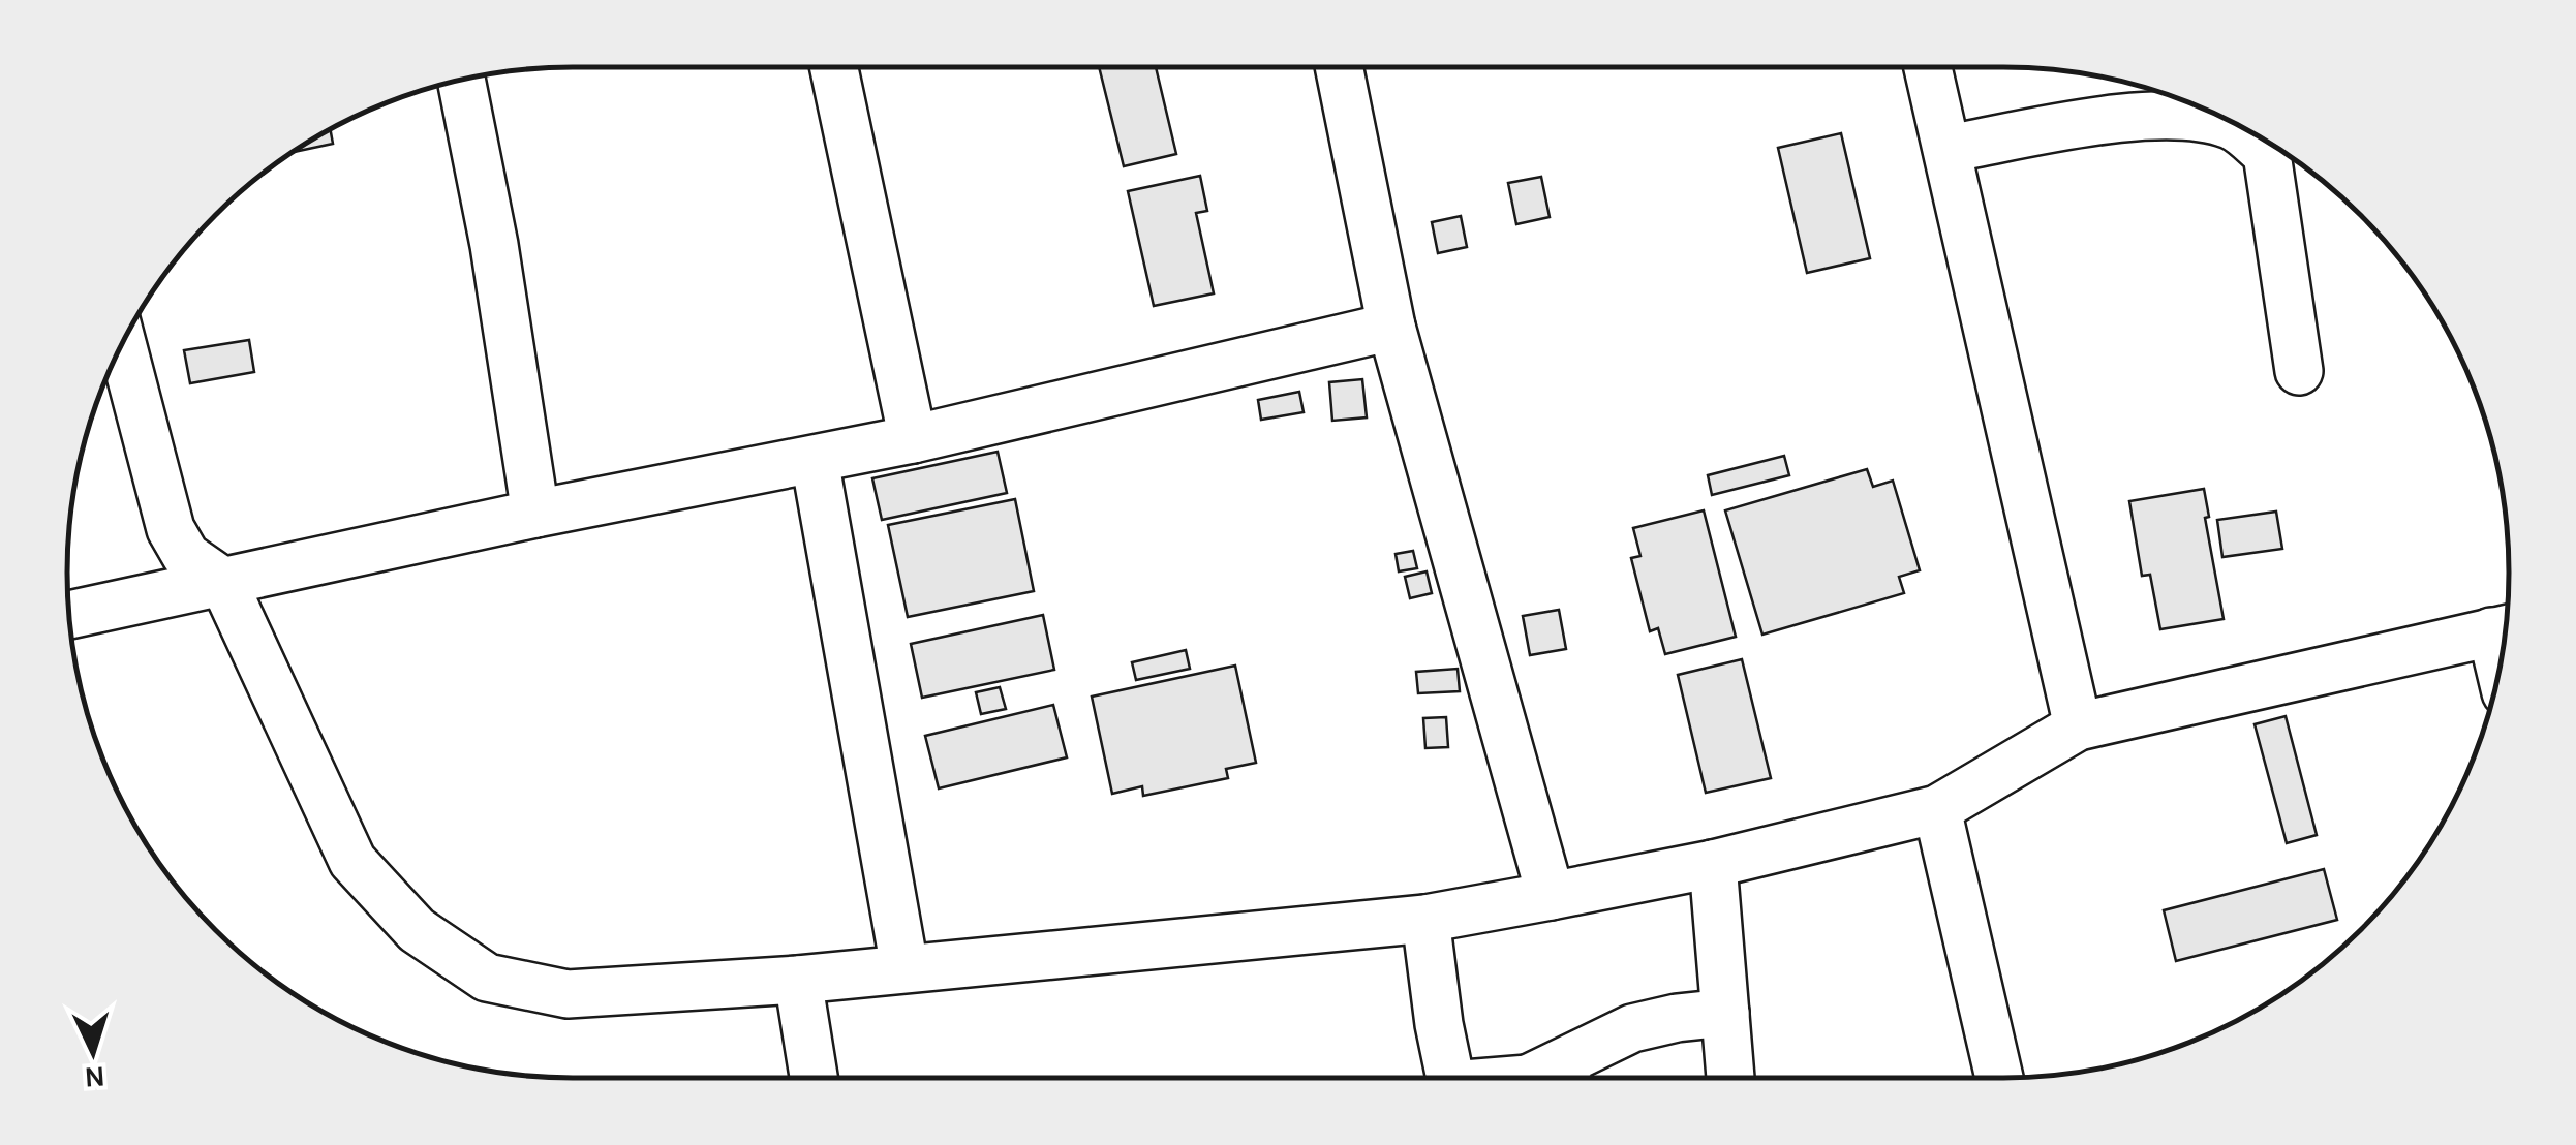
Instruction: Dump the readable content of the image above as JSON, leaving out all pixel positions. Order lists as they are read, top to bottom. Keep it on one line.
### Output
{"north":"bottom"}
